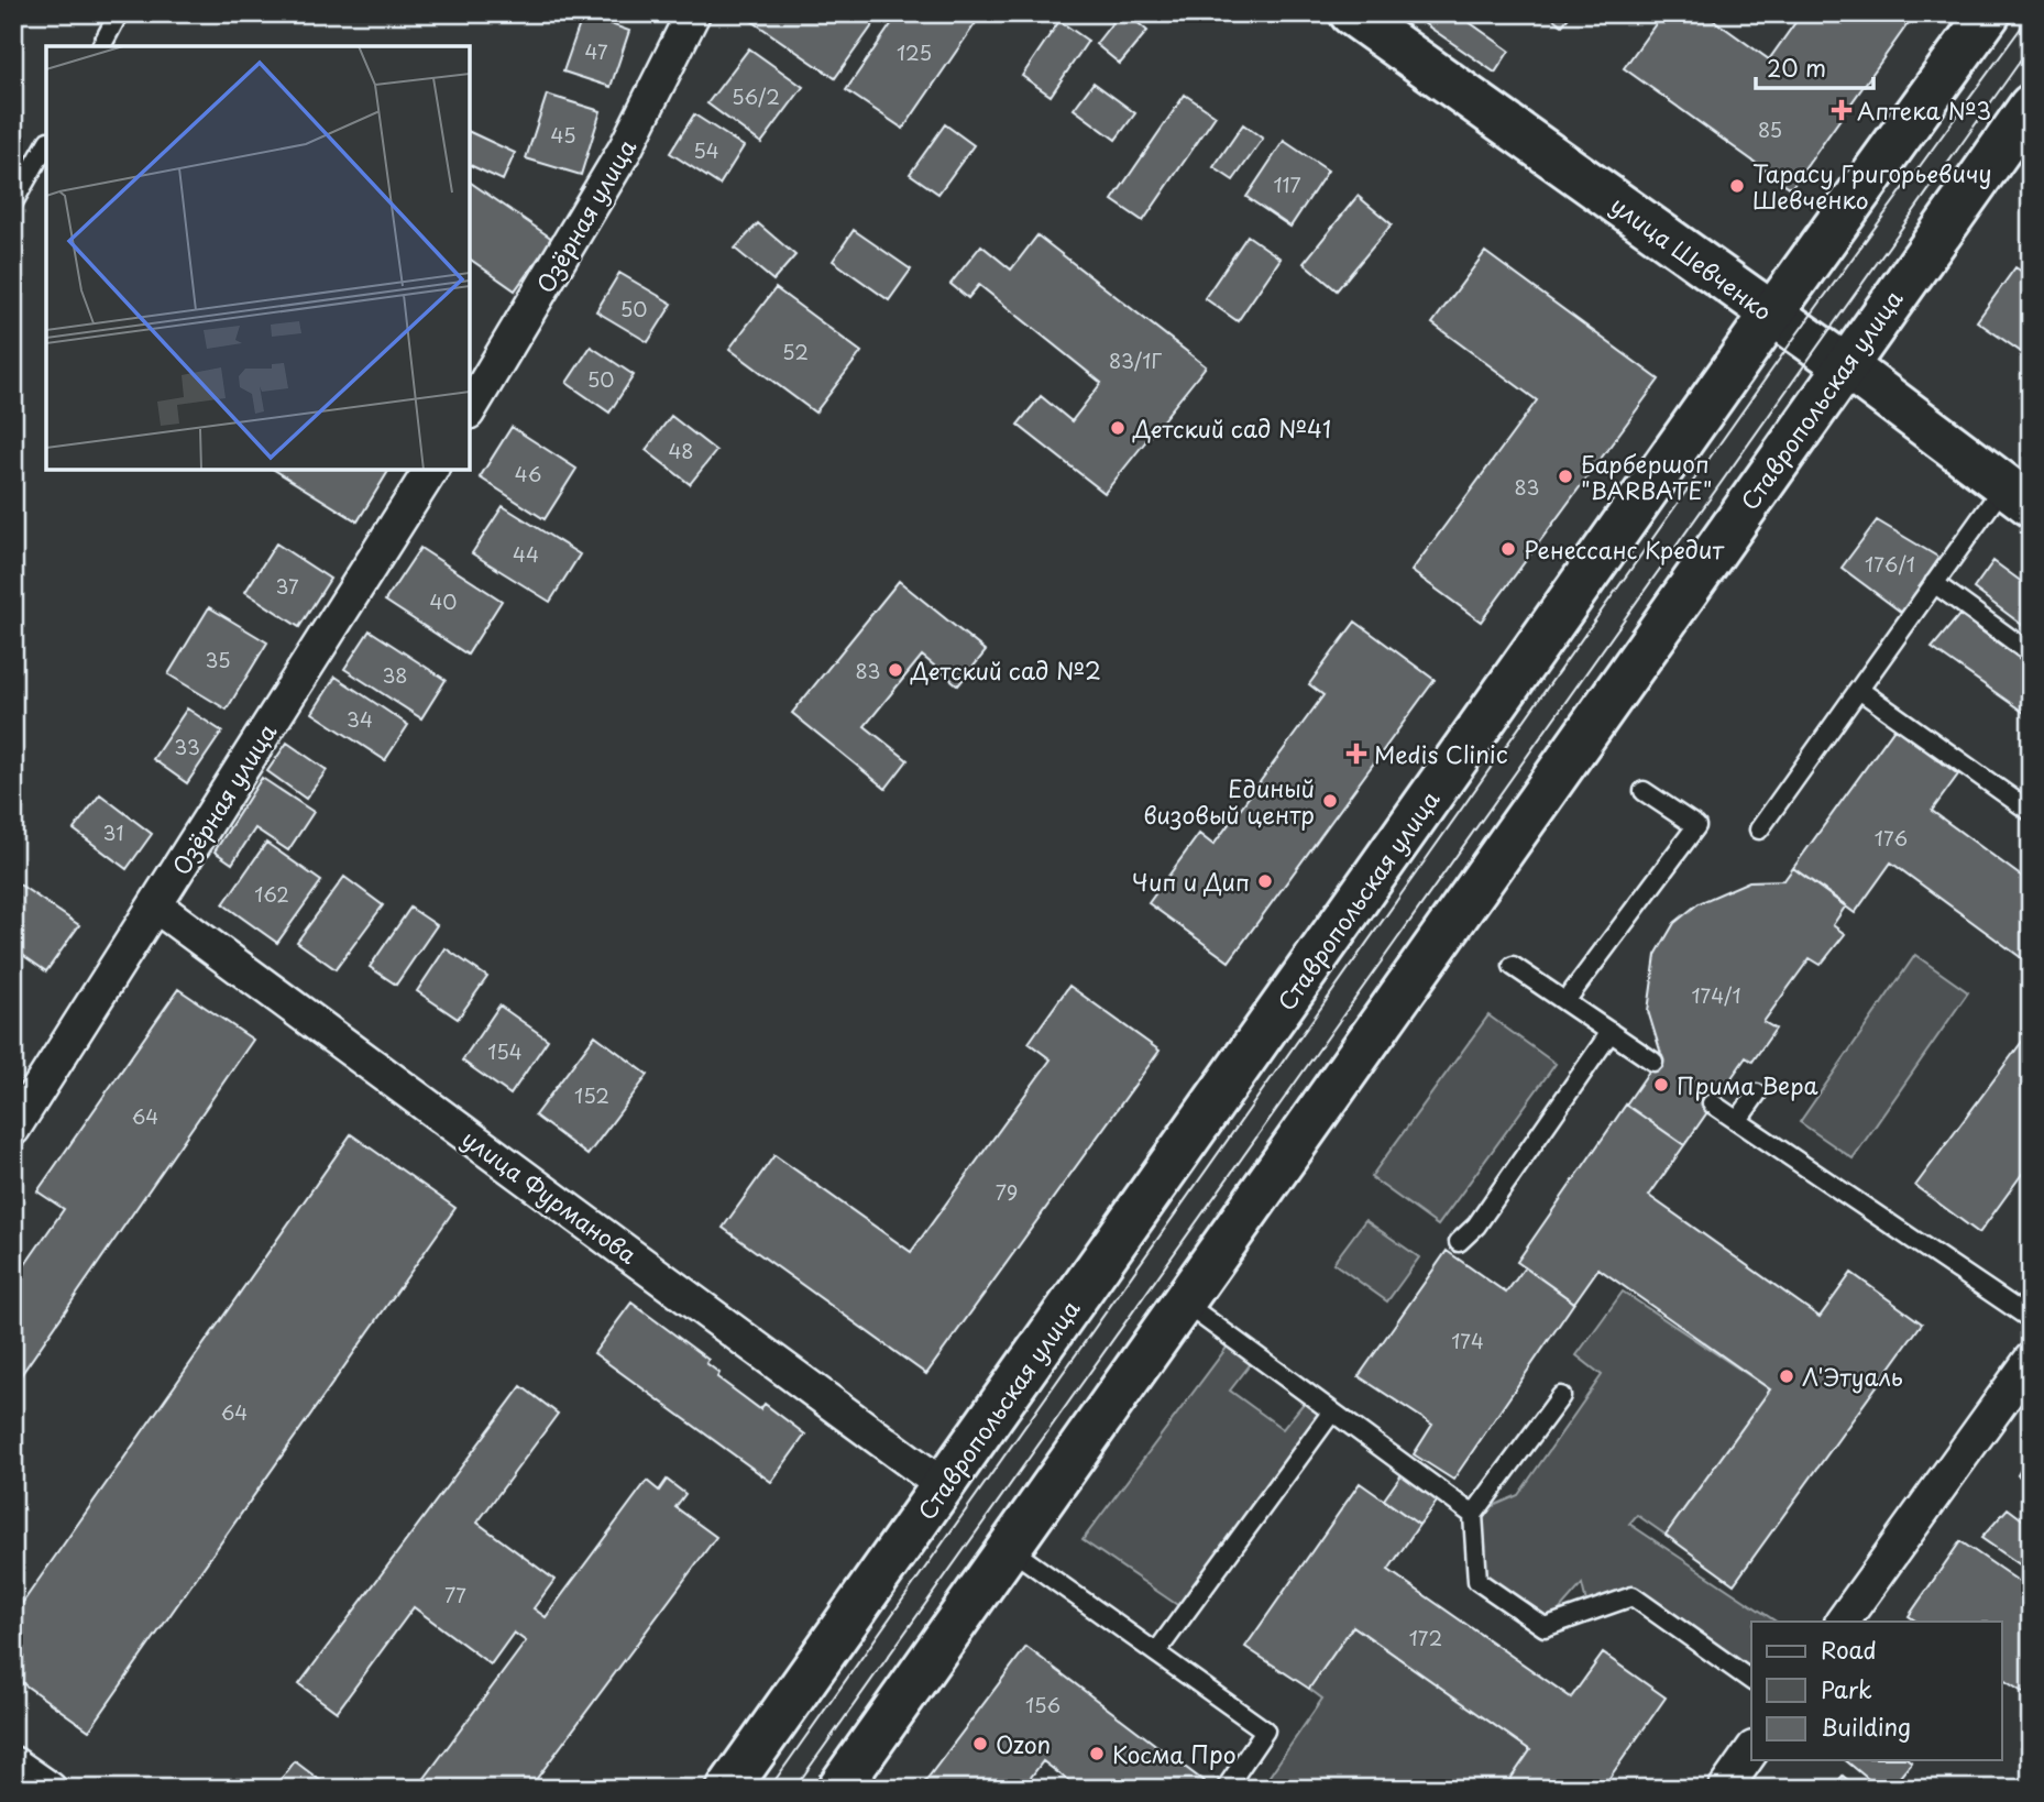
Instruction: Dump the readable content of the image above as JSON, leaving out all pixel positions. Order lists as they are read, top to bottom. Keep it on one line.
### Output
{"streets":{"main road":["улица Шевченко","Ставропольская улица"],"street":["Озёрная улица","улица Фурманова"]},"crossings":[["Озёрная улица","улица Фурманова"],["улица Шевченко","Ставропольская улица"],["Ставропольская улица","улица Фурманова"]],"places":{"health":["Аптека №3","Medis Clinic"],"other":["Тарасу Григорьевичу Шевченко","Детский сад №41","Барбершоп \"BARBATE\"","Ренессанс Кредит","Детский сад №2","Единый визовый центр","Чип и Дип","Прима Вера","Л'Этуаль","Ozon","Косма Про"]},"house_numbers":["47","125","56/2","85","45","54","117","50","52","83/1Г","50","48","46","83","44","176/1","37","40","35","83","38","34","33","31","176","162","174/1","154","152","64","79","174","64","77","172","156"],"legend":["Road","Park","Building"],"scale_bar":"20 m"}
